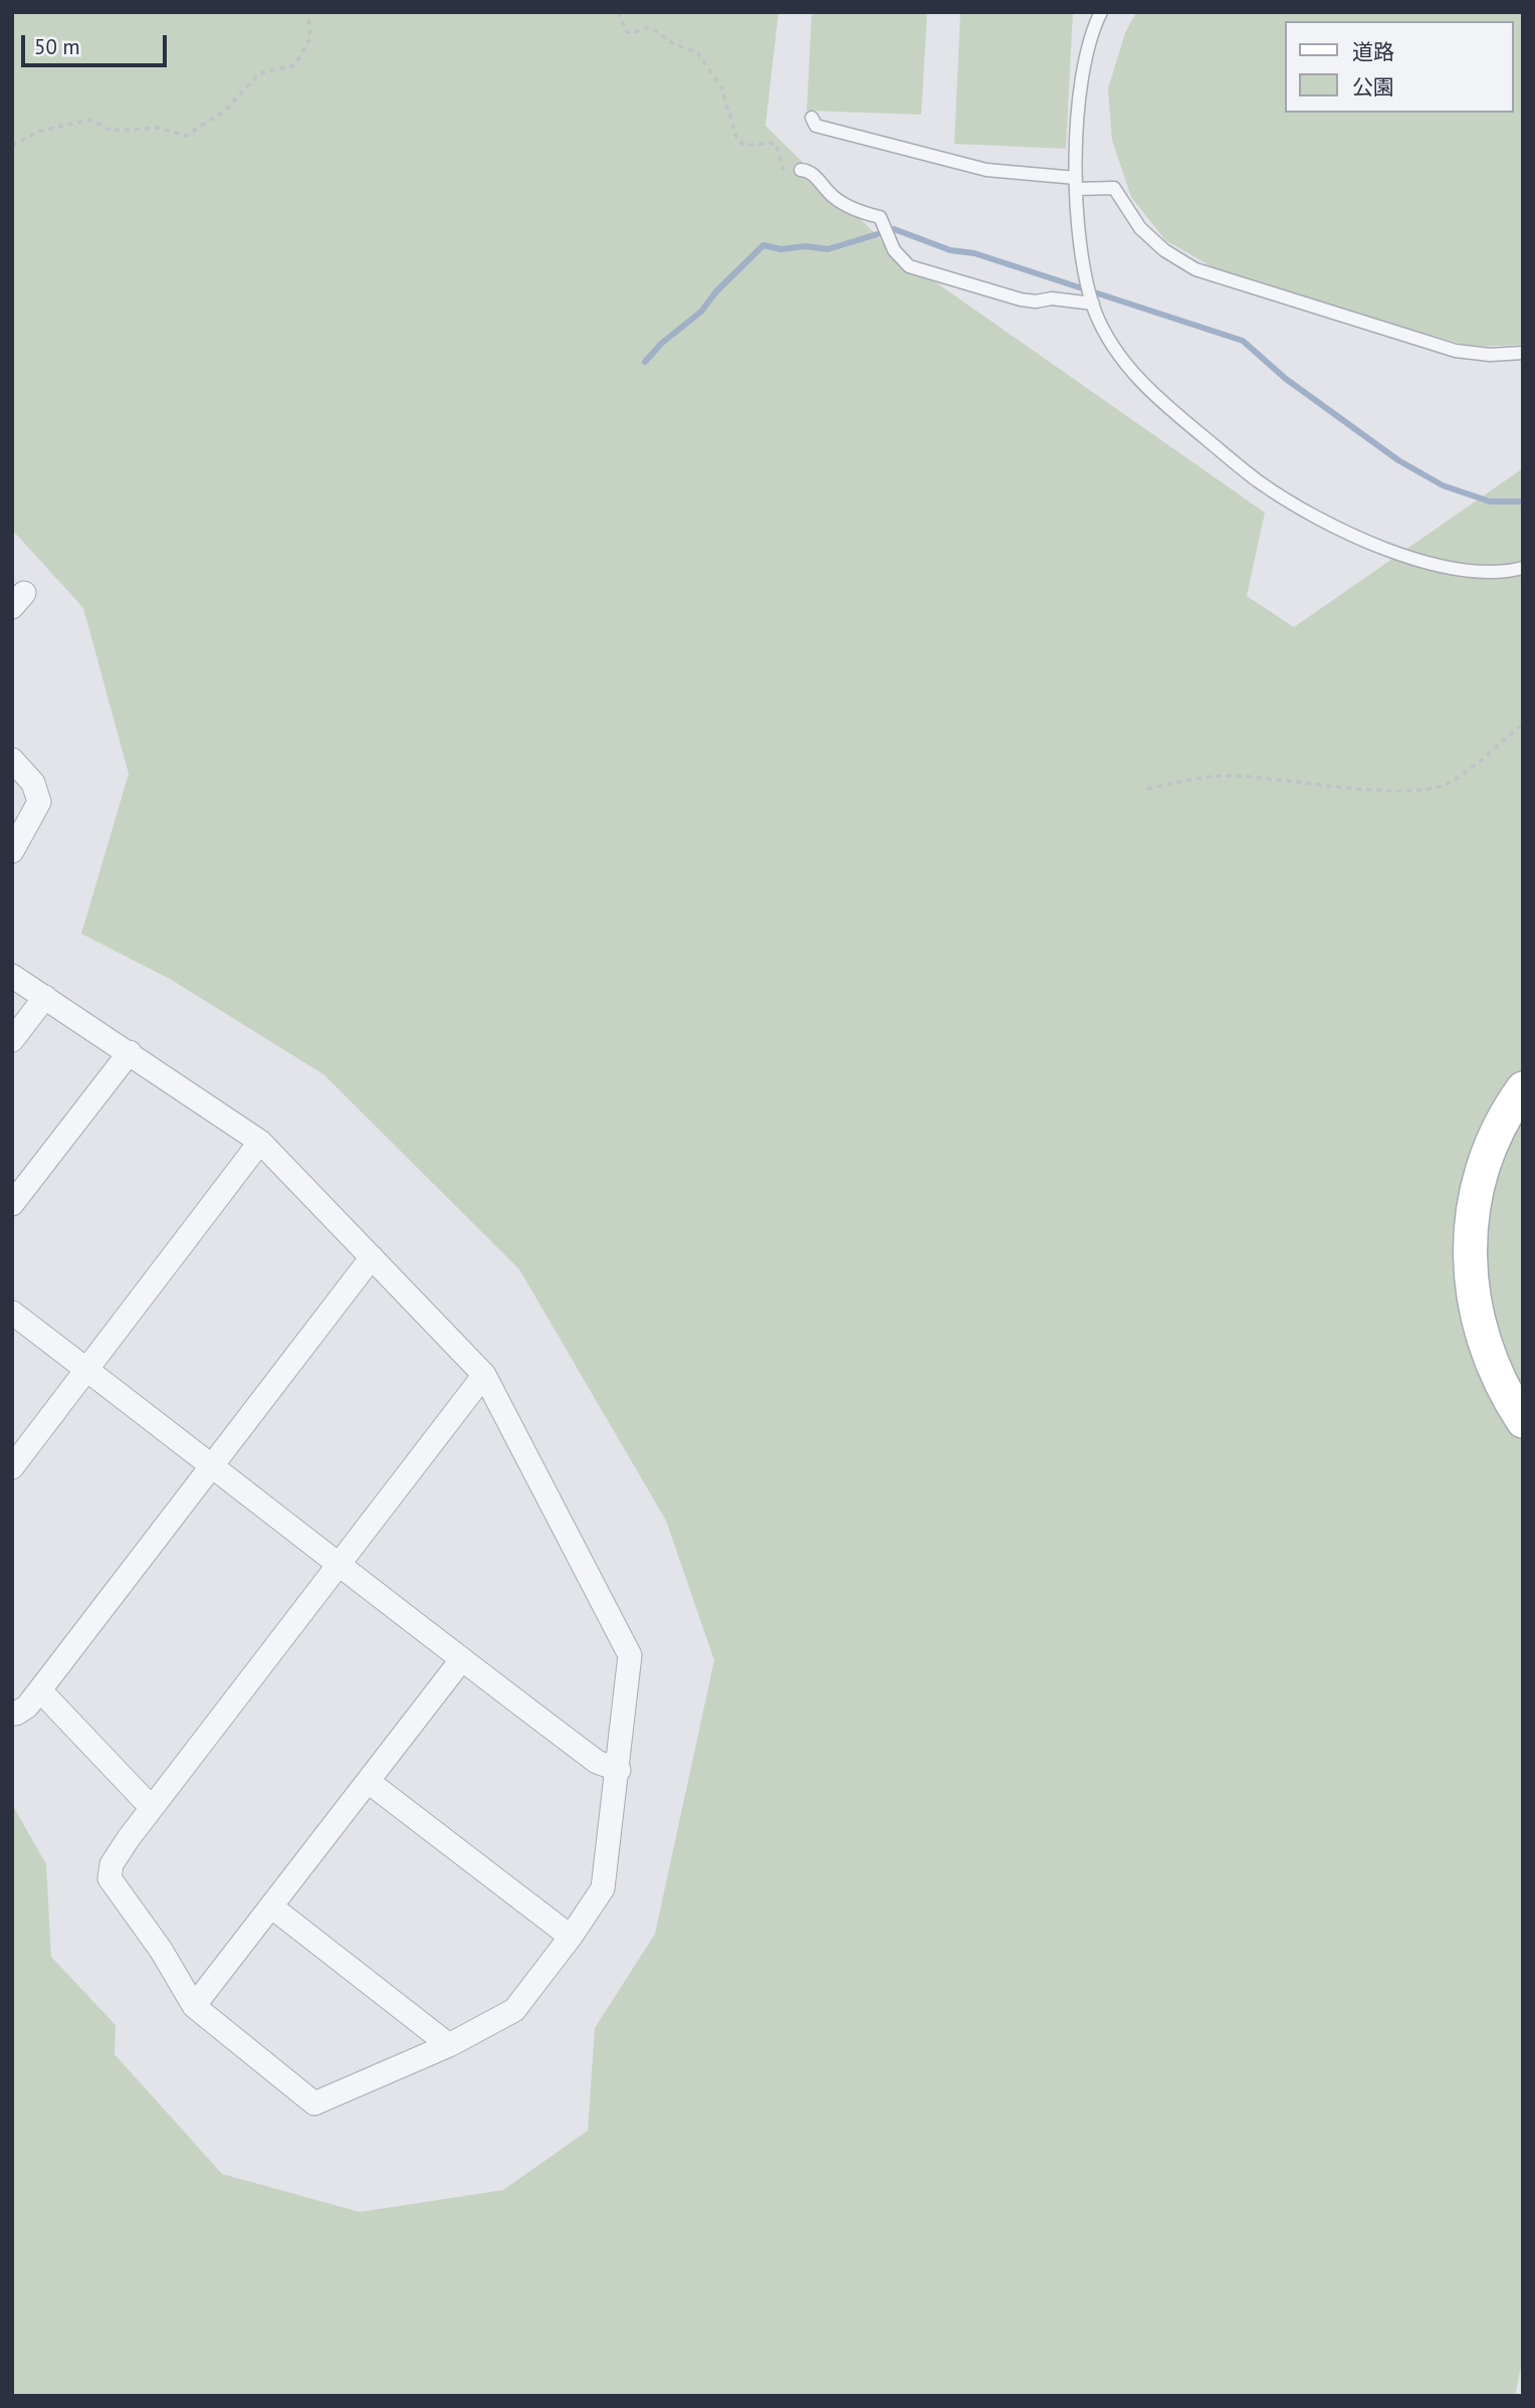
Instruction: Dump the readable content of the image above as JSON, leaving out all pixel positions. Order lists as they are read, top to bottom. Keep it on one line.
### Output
{"legend":["道路","公園"],"scale_bar":"50 m"}
